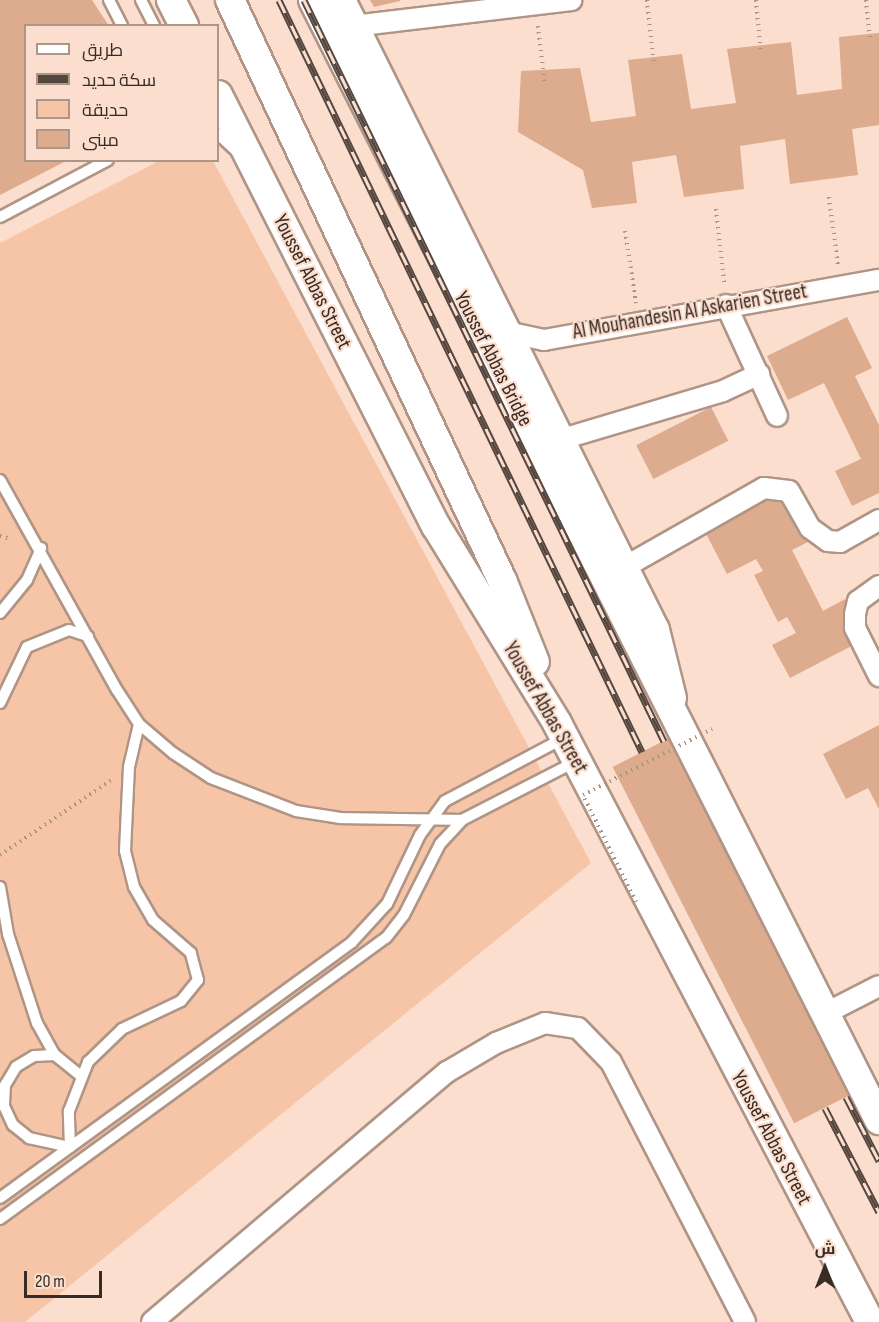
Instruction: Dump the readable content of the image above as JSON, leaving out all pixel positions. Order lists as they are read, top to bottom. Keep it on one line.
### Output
{"streets":{"main road":["Youssef Abbas Street","Youssef Abbas Bridge"],"street":["Al Mouhandesin Al Askarien Street"]},"legend":["طريق","سكة حديد","حديقة","مبنى"],"scale_bar":"20 m","north":"top"}
